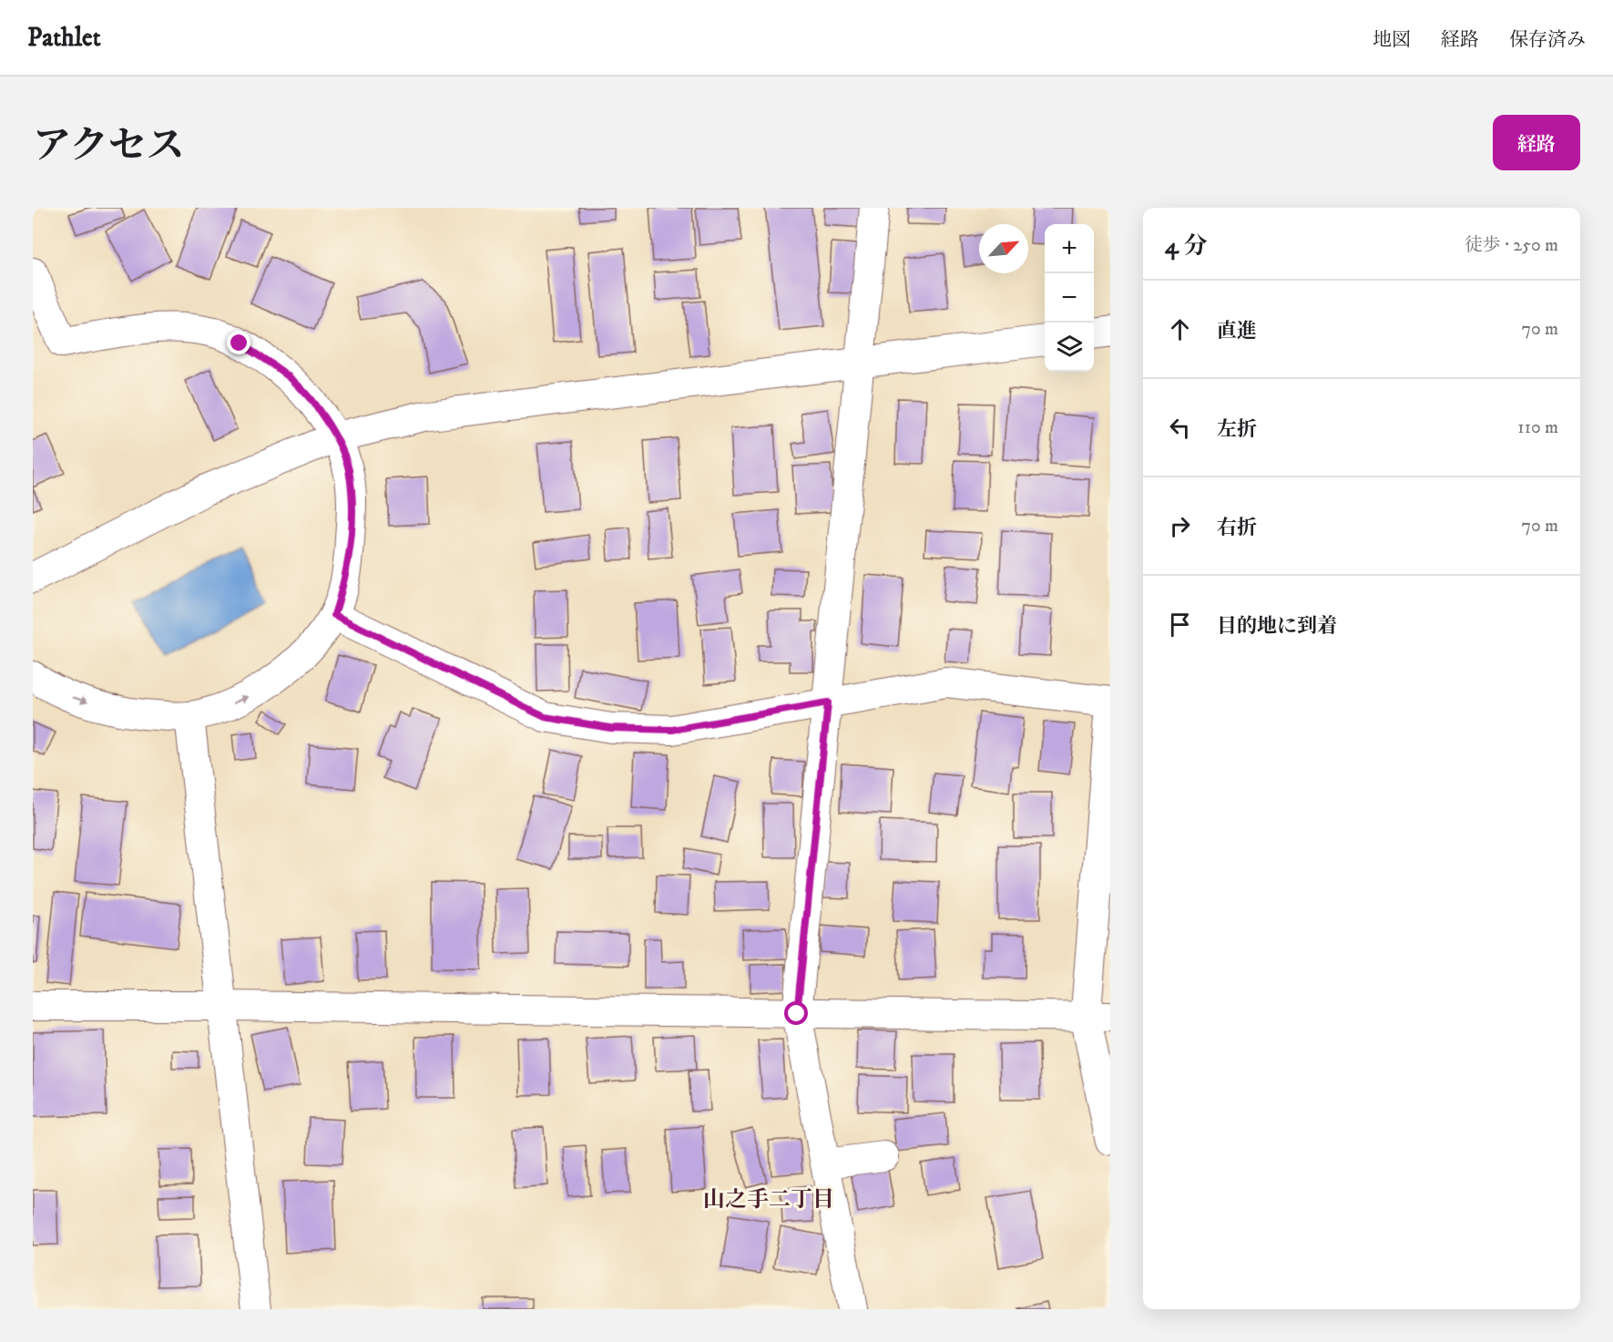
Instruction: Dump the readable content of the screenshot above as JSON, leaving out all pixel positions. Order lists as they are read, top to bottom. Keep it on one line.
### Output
{"districts":["山之手二丁目"],"north":"top right","page":{"header":"Pathlet","nav":["地図","経路","保存済み"],"title":"アクセス","buttons":"経路","heading":["4 分","徒歩 · 250 m"],"map_buttons":["+","−"],"list":[["直進","70 m"],["左折","110 m"],["右折","70 m"],"目的地に到着"]}}
